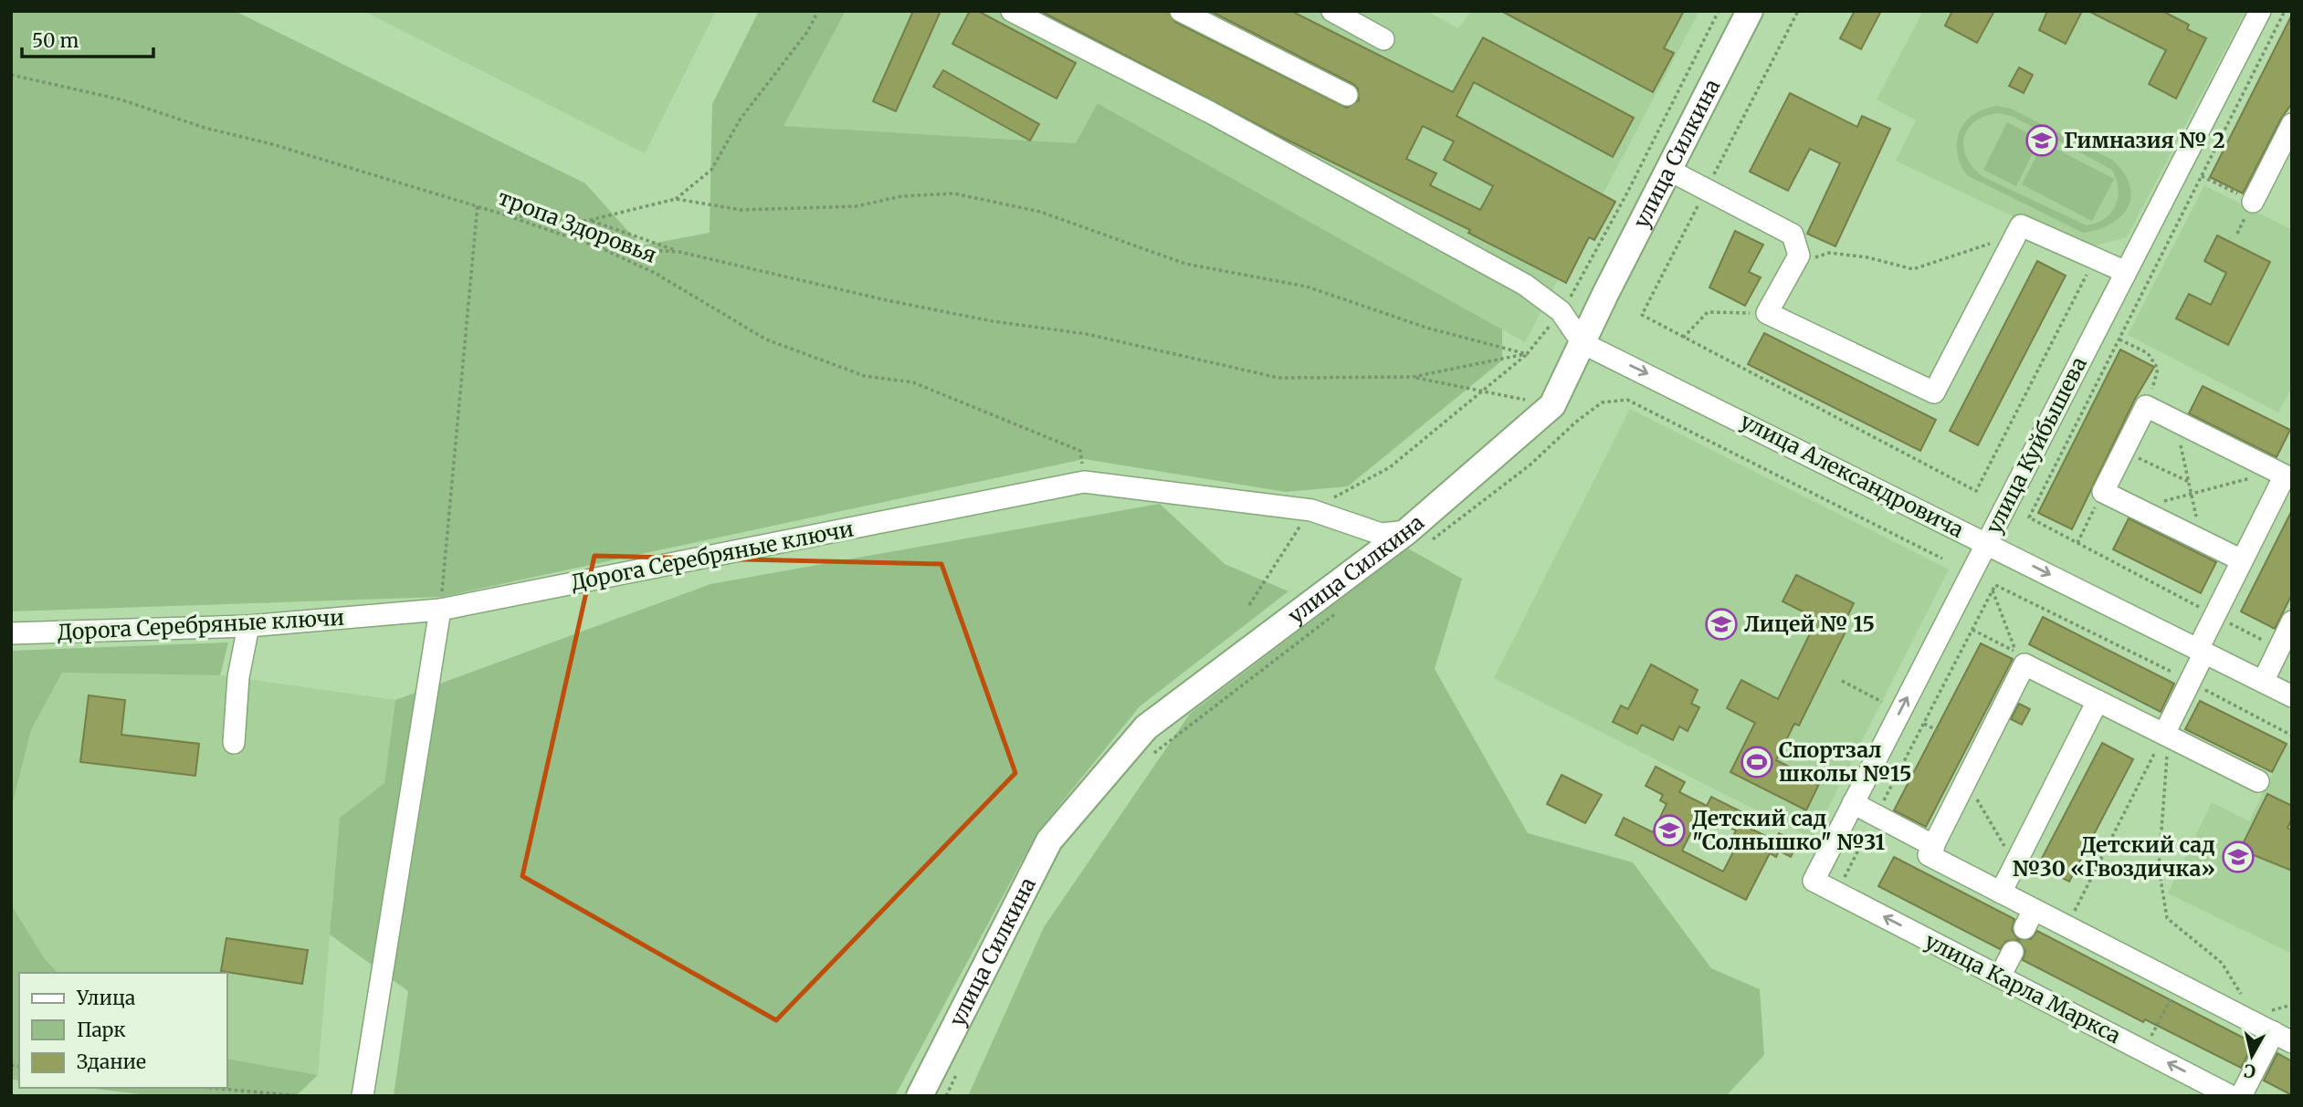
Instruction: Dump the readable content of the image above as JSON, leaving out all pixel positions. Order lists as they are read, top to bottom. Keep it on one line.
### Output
{"streets":{"main road":["улица Силкина"],"street":["улица Куйбышева","улица Александровича","Дорога Серебряные ключи","улица Карла Маркса"],"path":["тропа Здоровья"]},"crossings":[["улица Силкина","улица Александровича"],["улица Силкина","Дорога Серебряные ключи"],["тропа Здоровья","Дорога Серебряные ключи"],["улица Куйбышева","улица Александровича"],["улица Куйбышева","улица Карла Маркса"]],"places":{"school or university":["Гимназия № 2","Лицей № 15","Детский сад \"Солнышко\" №31","Детский сад №30 «Гвоздичка»"],"sports":["Спортзал школы №15"]},"legend":["Улица","Парк","Здание"],"scale_bar":"50 m","north":"bottom"}
